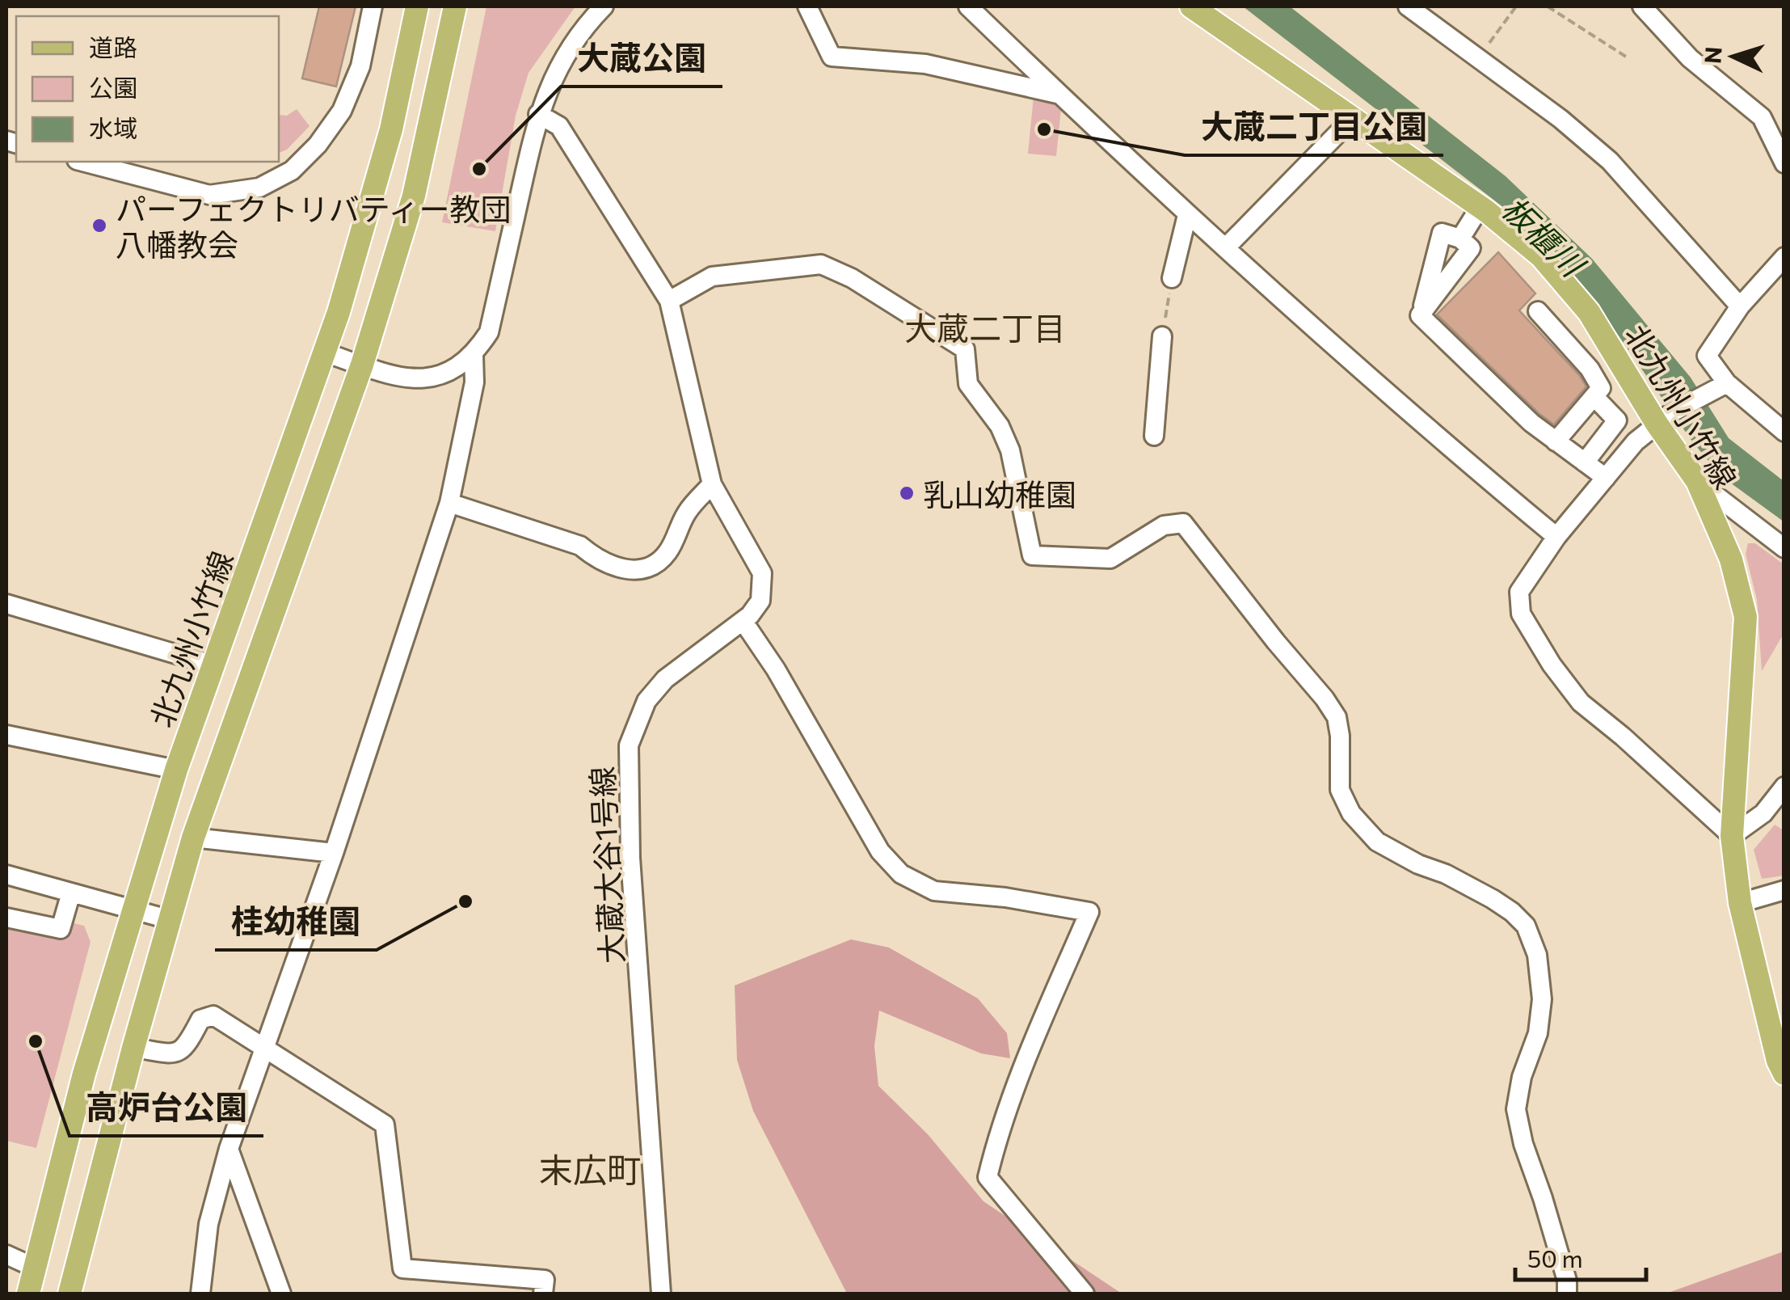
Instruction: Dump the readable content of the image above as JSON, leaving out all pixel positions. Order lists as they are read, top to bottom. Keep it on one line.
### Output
{"streets":{"main road":["北九州小竹線"],"street":["大蔵大谷1号線"]},"districts":["大蔵二丁目","末広町"],"water":["板櫃川"],"places":["大蔵二丁目公園","大蔵公園","パーフェクトリバティー教団 八幡教会","乳山幼稚園","桂幼稚園","高炉台公園"],"legend":["道路","公園","水域"],"scale_bar":"50 m","north":"left"}
